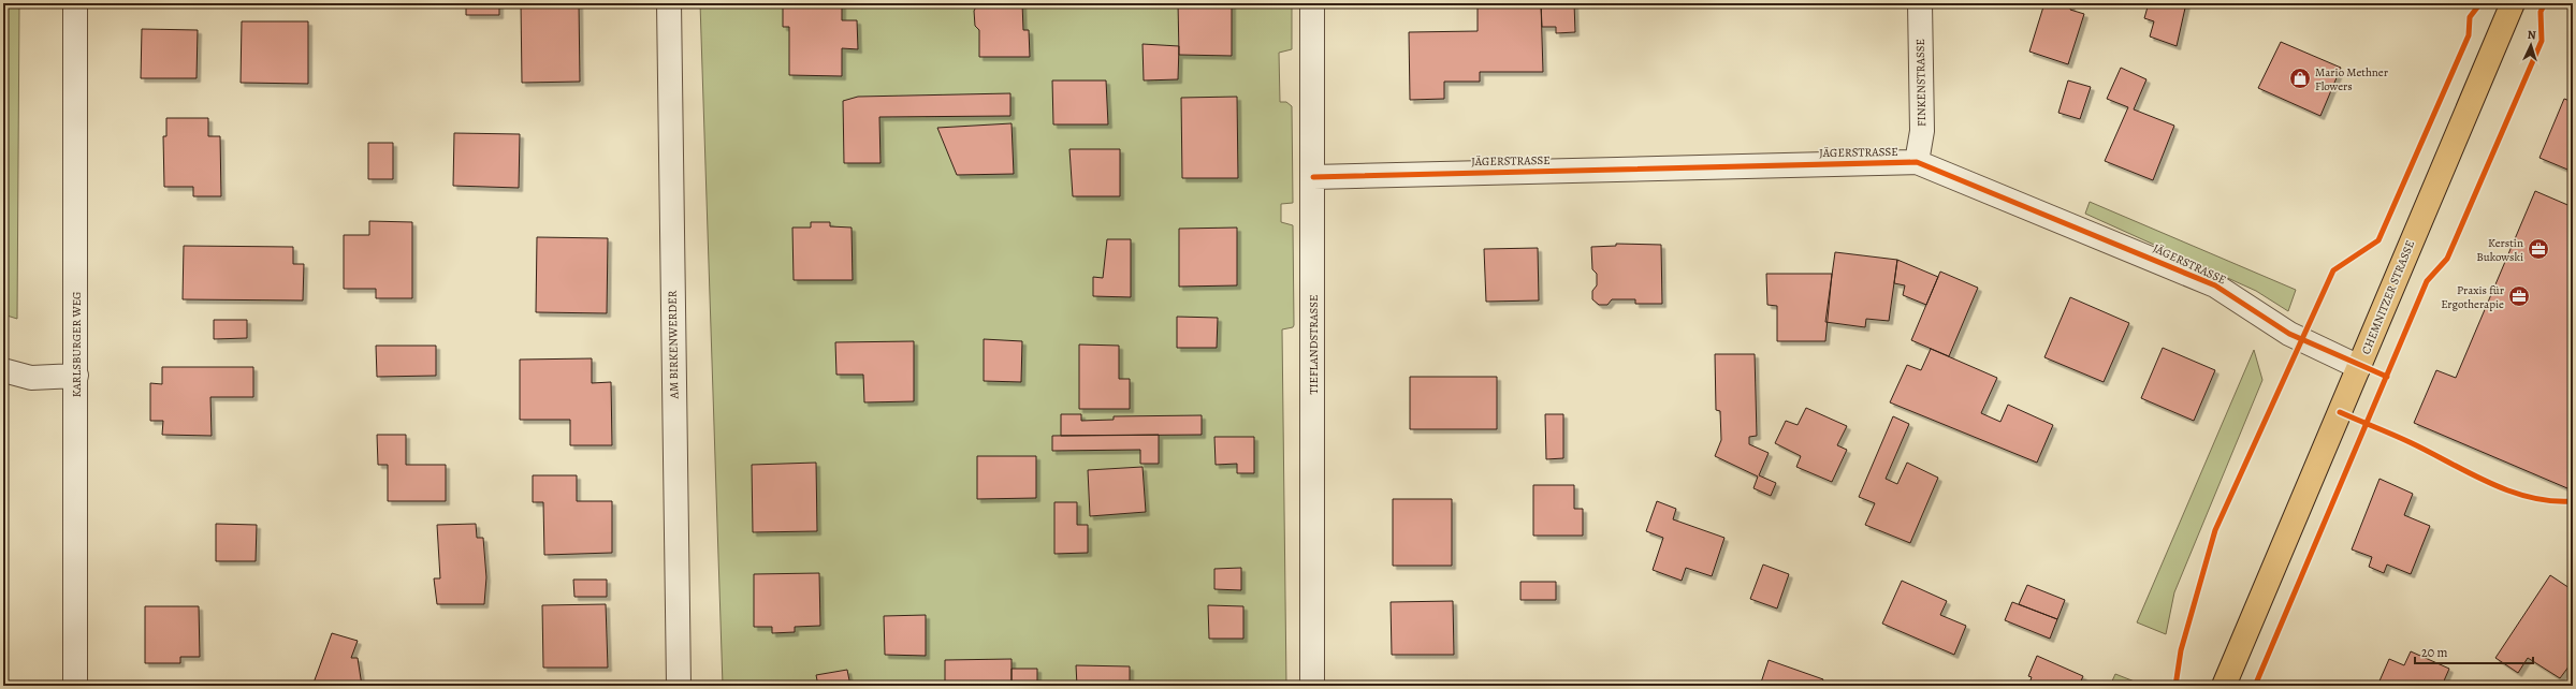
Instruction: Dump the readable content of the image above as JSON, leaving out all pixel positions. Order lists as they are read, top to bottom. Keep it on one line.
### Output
{"streets":{"main road":["CHEMNITZER STRASSE"],"street":["FINKENSTRASSE","JÄGERSTRASSE","KARLSBURGER WEG","AM BIRKENWERDER","TIEFLANDSTRASSE"]},"crossings":[["FINKENSTRASSE","JÄGERSTRASSE"],["JÄGERSTRASSE","CHEMNITZER STRASSE"],["JÄGERSTRASSE","TIEFLANDSTRASSE"]],"places":{"shop":["Mario Methner Flowers"],"office":["Kerstin Bukowski","Praxis für Ergotherapie"]},"scale_bar":"20 m","north":"top"}
